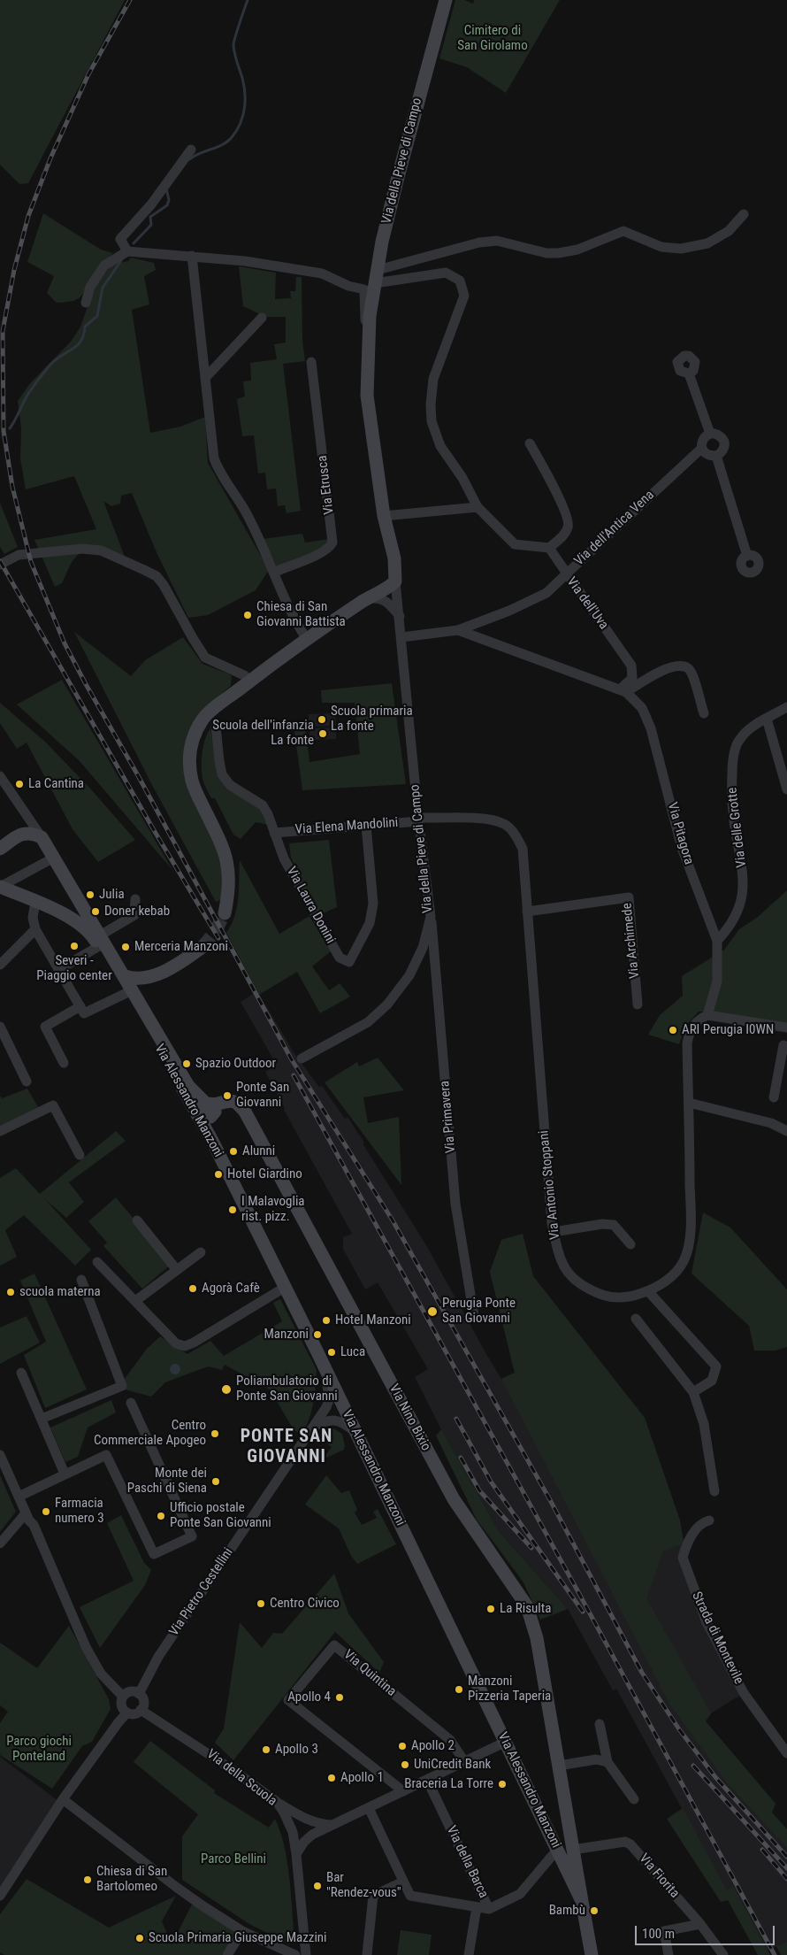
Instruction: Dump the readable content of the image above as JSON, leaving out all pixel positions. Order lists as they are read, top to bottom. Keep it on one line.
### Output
{"streets":{"main road":["Via della Pieve di Campo","Via Alessandro Manzoni","Via Nino Bixio"],"street":["Via Etrusca","Via dell'Antica Vena","Via dell'Uva","Via Elena Mandolini","Via delle Grotte","Via Pitagora","Via Laura Donini","Via Archimede","Via Primavera","Via Antonio Stoppani","Via Pietro Cestellini","Strada di Montevile","Via Quintina","Via della Scuola","Via della Barca","Via Fiorita"]},"crossings":[["Via della Pieve di Campo","Via dell'Uva"],["Via della Pieve di Campo","Via Elena Mandolini"],["Via della Pieve di Campo","Via Primavera"],["Via della Pieve di Campo","Via Antonio Stoppani"],["Via dell'Antica Vena","Via dell'Uva"],["Via dell'Uva","Via Pitagora"],["Via Elena Mandolini","Via Laura Donini"],["Via Elena Mandolini","Via Antonio Stoppani"],["Via delle Grotte","Via Pitagora"],["Via Pitagora","Via Antonio Stoppani"],["Via Archimede","Via Antonio Stoppani"],["Via Alessandro Manzoni","Via Nino Bixio"],["Via Alessandro Manzoni","Via Pietro Cestellini"],["Via Alessandro Manzoni","Via della Barca"],["Via Alessandro Manzoni","Via Fiorita"],["Via Nino Bixio","Via della Barca"],["Via Nino Bixio","Via Fiorita"],["Via Pietro Cestellini","Via della Scuola"],["Via della Barca","Via Fiorita"]],"districts":["PONTE SAN GIOVANNI"],"parks":["Cimitero di San Girolamo","Parco giochi Ponteland","Parco Bellini"],"places":["Chiesa di San Giovanni Battista","Scuola primaria La fonte","Scuola dell'infanzia La fonte","La Cantina","Julia","Doner kebab","Severi - Piaggio center","Merceria Manzoni","ARI Perugia I0WN","Spazio Outdoor","Ponte San Giovanni","Alunni","Hotel Giardino","I Malavoglia rist. pizz.","Agorà Cafè","scuola materna","Perugia Ponte San Giovanni","Hotel Manzoni","Manzoni","Luca","Poliambulatorio di Ponte San Giovanni","Centro Commerciale Apogeo","Monte dei Paschi di Siena","Farmacia numero 3","Ufficio postale Ponte San Giovanni","Centro Civico","La Risulta","Manzoni Pizzeria Taperia","Apollo 4","Apollo 2","Apollo 3","UniCredit Bank","Apollo 1","Braceria La Torre","Chiesa di San Bartolomeo","Bar \"Rendez-vous\"","Bambù","Scuola Primaria Giuseppe Mazzini"],"scale_bar":"100 m"}
